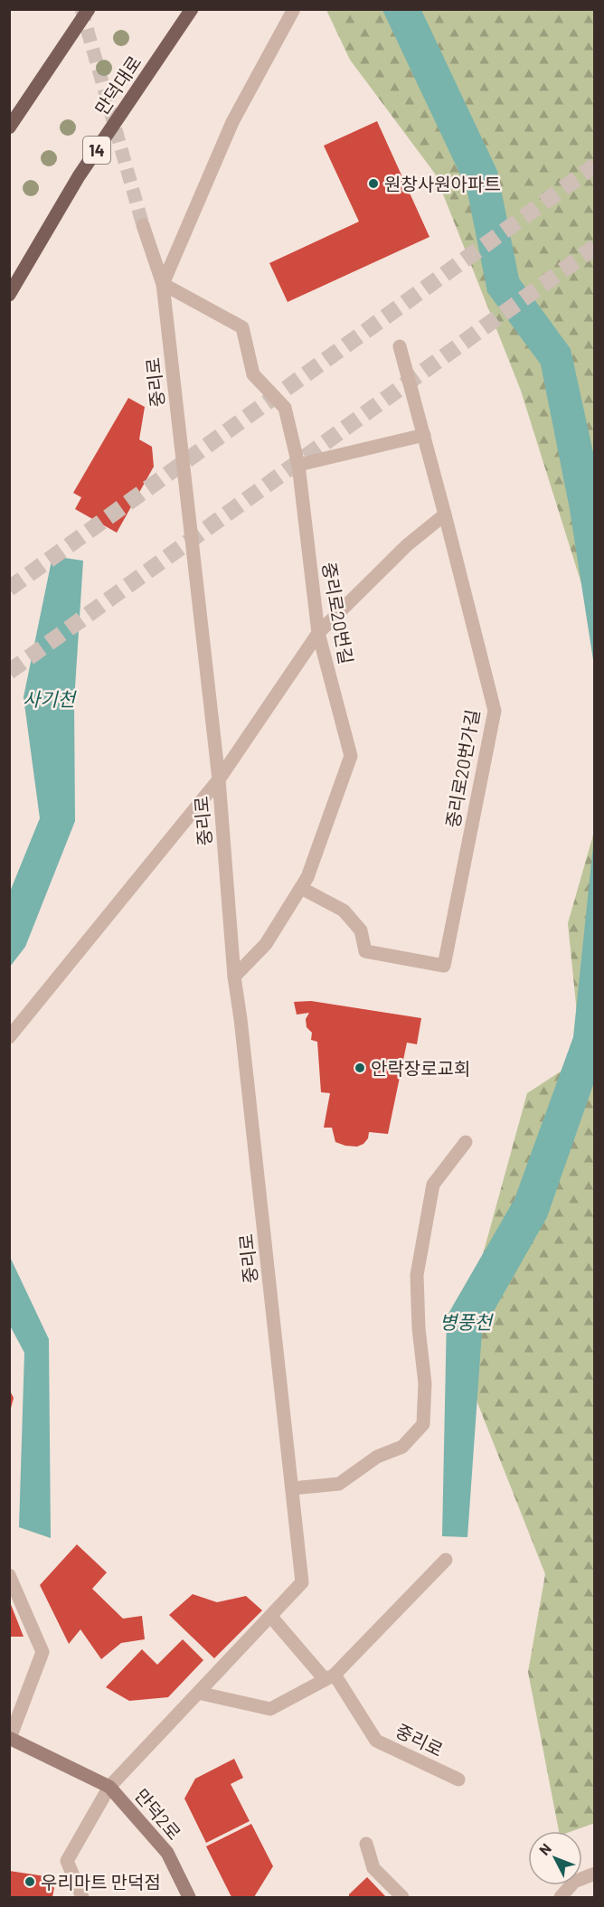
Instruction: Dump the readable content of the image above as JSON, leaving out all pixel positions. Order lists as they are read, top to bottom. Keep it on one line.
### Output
{"streets":{"main road":["만덕대로","14","만덕2로"],"street":["중리로","중리로20번길","중리로20번가길"]},"crossings":[["중리로","중리로20번길"],["중리로","만덕2로"],["중리로20번길","중리로20번가길"]],"water":["사기천","병풍천"],"places":["원창사원아파트","안락장로교회","우리마트 만덕점"],"north":"top left"}
